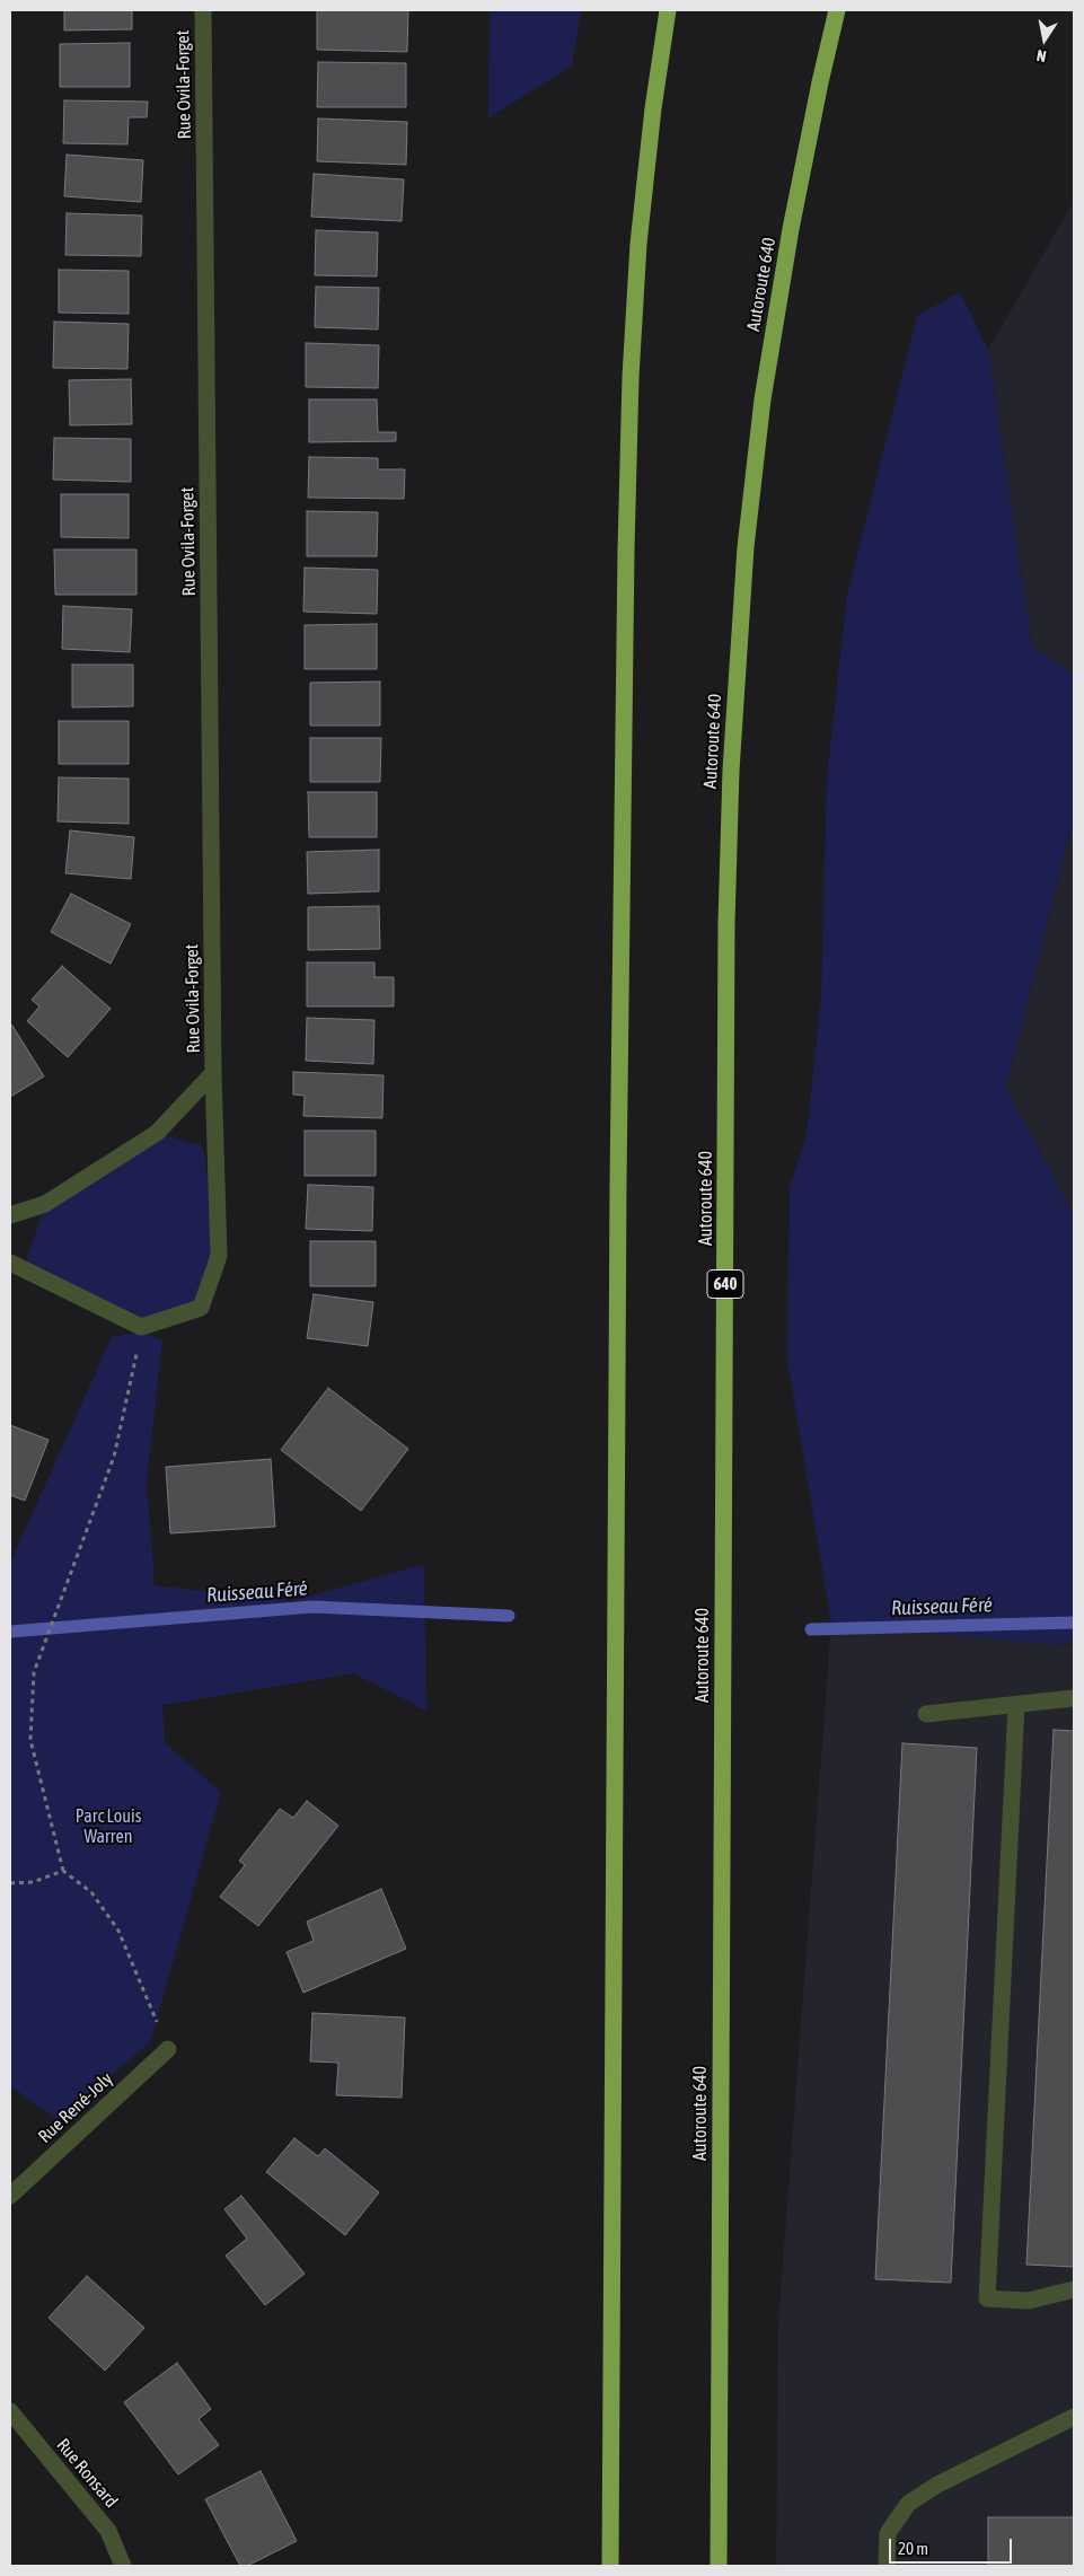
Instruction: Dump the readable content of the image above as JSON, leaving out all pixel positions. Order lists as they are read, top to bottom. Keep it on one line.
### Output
{"streets":{"highway":["Autoroute 640","640"],"street":["Rue Ovila-Forget","Rue René-Joly","Rue Ronsard"]},"water":["Ruisseau Féré"],"parks":["Parc Louis Warren"],"scale_bar":"20 m","north":"bottom"}
